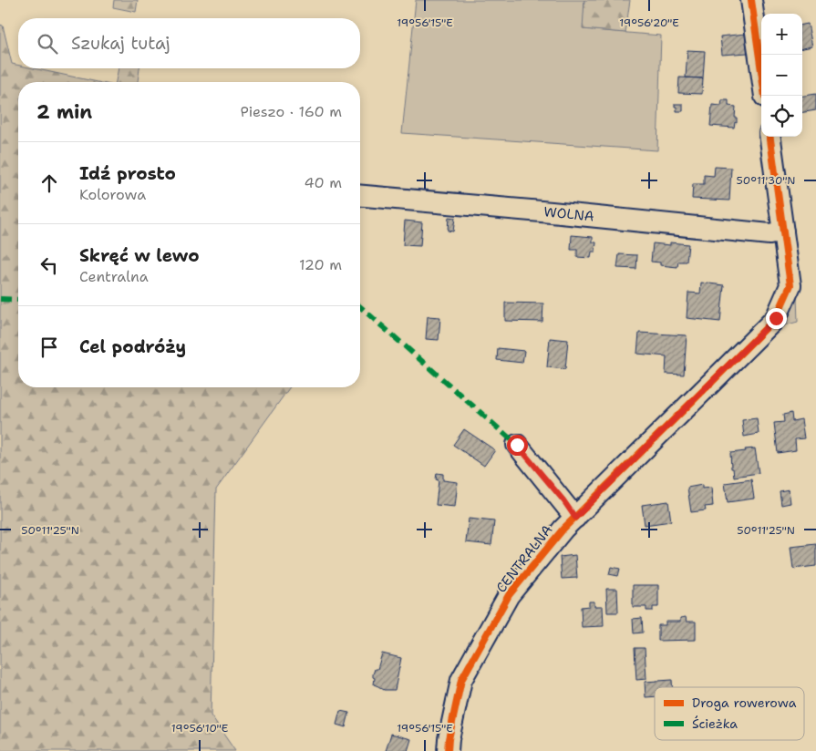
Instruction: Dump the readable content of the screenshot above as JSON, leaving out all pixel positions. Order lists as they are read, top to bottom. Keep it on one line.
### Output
{"streets":{"street":["WOLNA","CENTRALNA"]},"crossings":[["WOLNA","CENTRALNA"]],"legend":["Droga rowerowa","Ścieżka"],"page":{"map_buttons":["+","−"],"search":"Szukaj tutaj","heading":["2 min","Pieszo · 160 m"],"list":[["Idź prosto","Kolorowa","40 m"],["Skręć w lewo","Centralna","120 m"],"Cel podróży"]},"coordinates":["19°56'15\"E","19°56'20\"E","50°11'30\"N","50°11'25\"N","19°56'10\"E"]}
